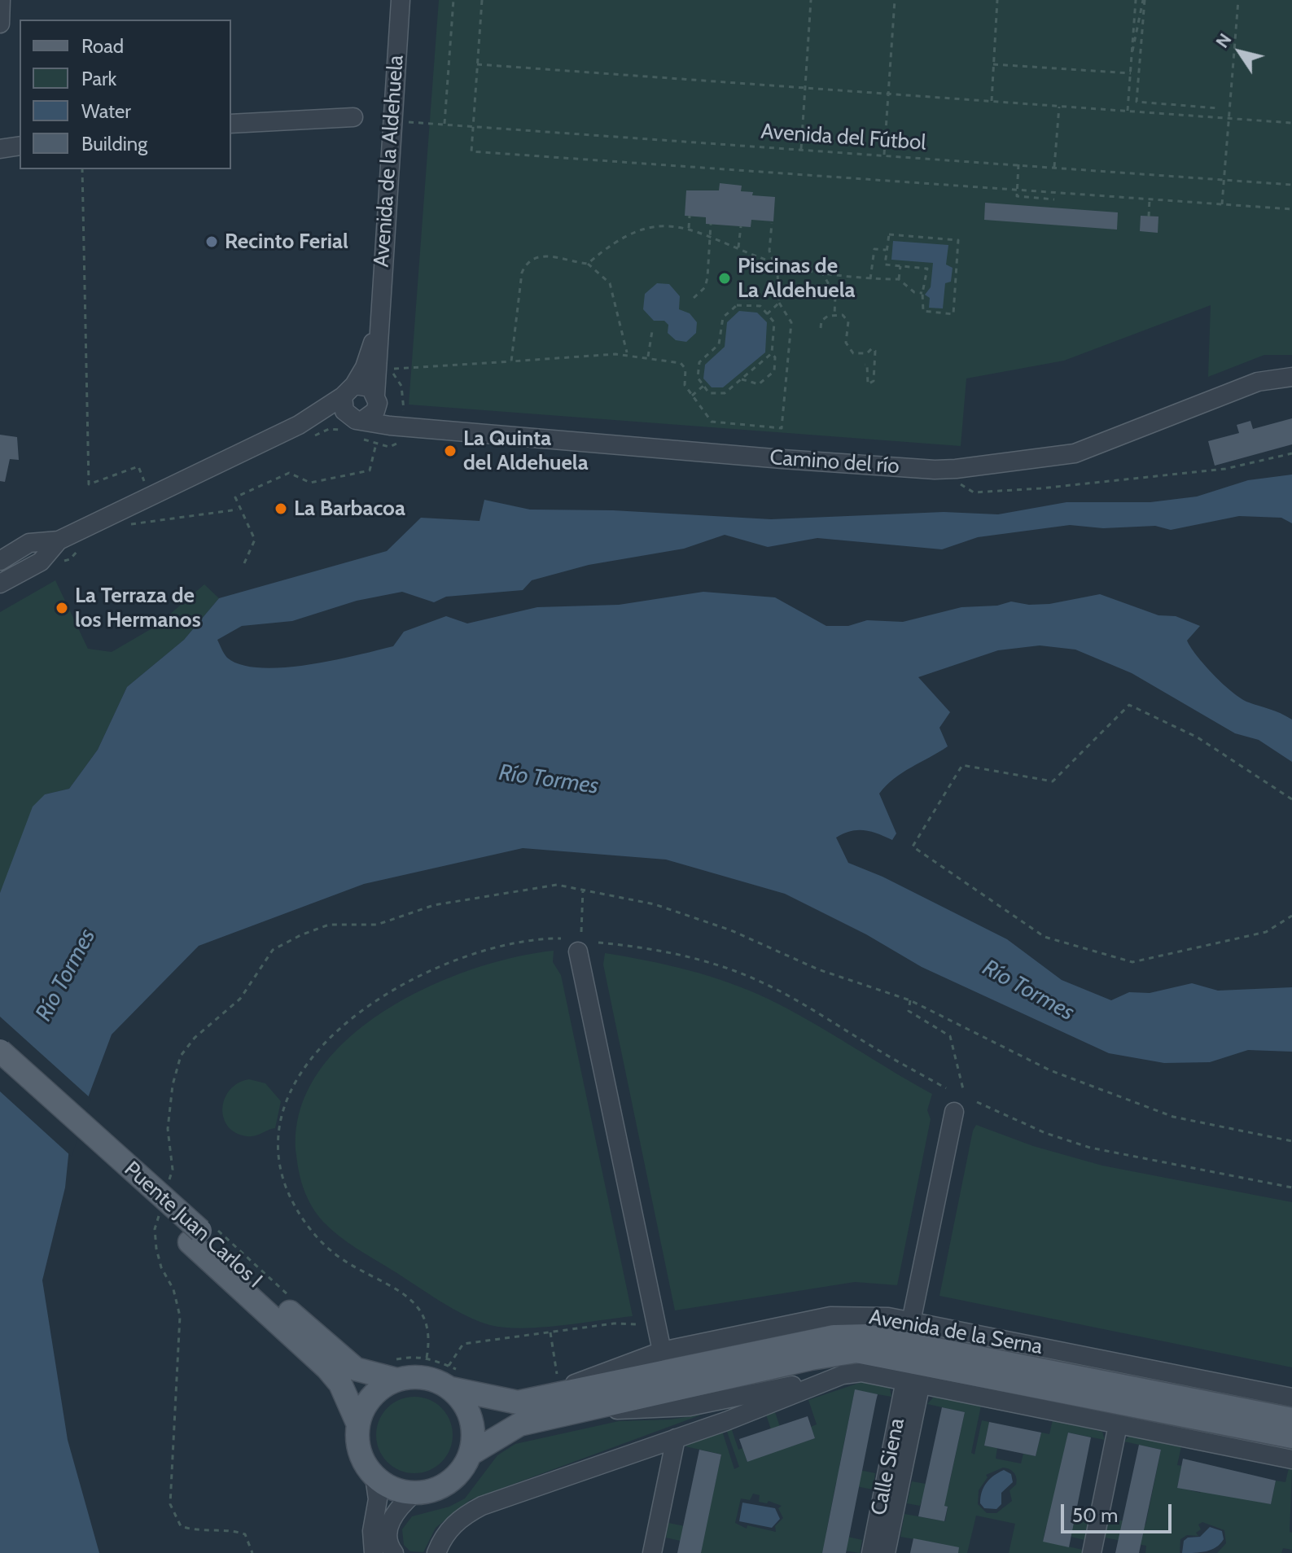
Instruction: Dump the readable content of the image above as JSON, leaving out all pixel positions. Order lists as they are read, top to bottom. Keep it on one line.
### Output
{"streets":{"main road":["Puente Juan Carlos I","Avenida de la Serna"],"street":["Avenida de la Aldehuela","Camino del río","Calle Siena"],"path":["Avenida del Fútbol"]},"crossings":[["Avenida del Fútbol","Avenida de la Aldehuela"],["Puente Juan Carlos I","Avenida de la Serna"],["Avenida de la Serna","Calle Siena"]],"water":["Río Tormes"],"places":["Recinto Ferial","Piscinas de La Aldehuela","La Quinta del Aldehuela","La Barbacoa","La Terraza de los Hermanos"],"legend":["Road","Park","Water","Building"],"scale_bar":"50 m","north":"top left"}
